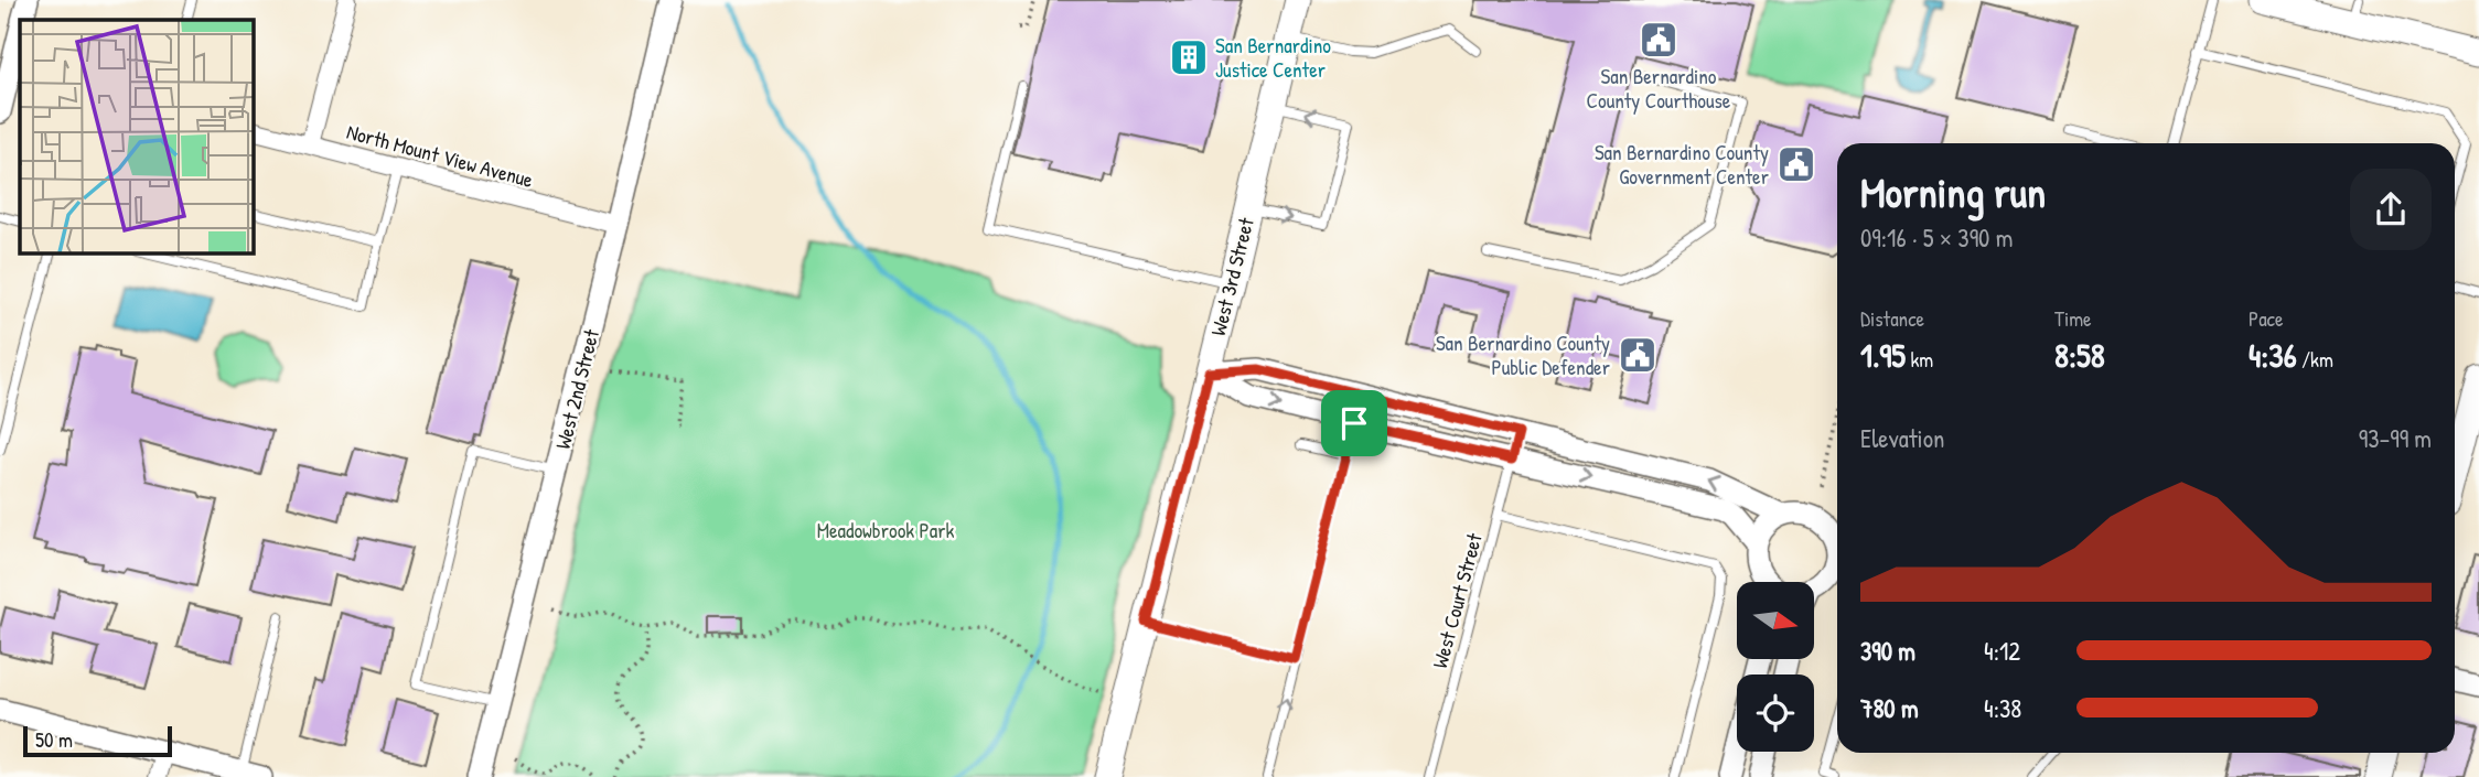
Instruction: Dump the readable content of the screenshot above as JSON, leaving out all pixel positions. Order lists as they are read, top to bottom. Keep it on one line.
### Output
{"streets":{"main road":["West 3rd Street"],"street":["North Mount View Avenue","West 2nd Street"],"lane":["West Court Street"]},"crossings":[["North Mount View Avenue","West 2nd Street"]],"parks":["Meadowbrook Park"],"places":{"public building":["San Bernardino County Courthouse","San Bernardino County Government Center","San Bernardino County Public Defender"],"building":["San Bernardino Justice Center"]},"scale_bar":"50 m","north":"right","page":{"heading":["Morning run","09:16 · 5 × 390 m"],"stats":[["Distance","1.95 km"],["Time","8:58"],["Pace","4:36 /km"]],"chart":["Elevation","93–99 m"],"list":[{"name":"390 m","note":"4:12"},{"name":"780 m","note":"4:38"}],"scale":"50 m"}}
